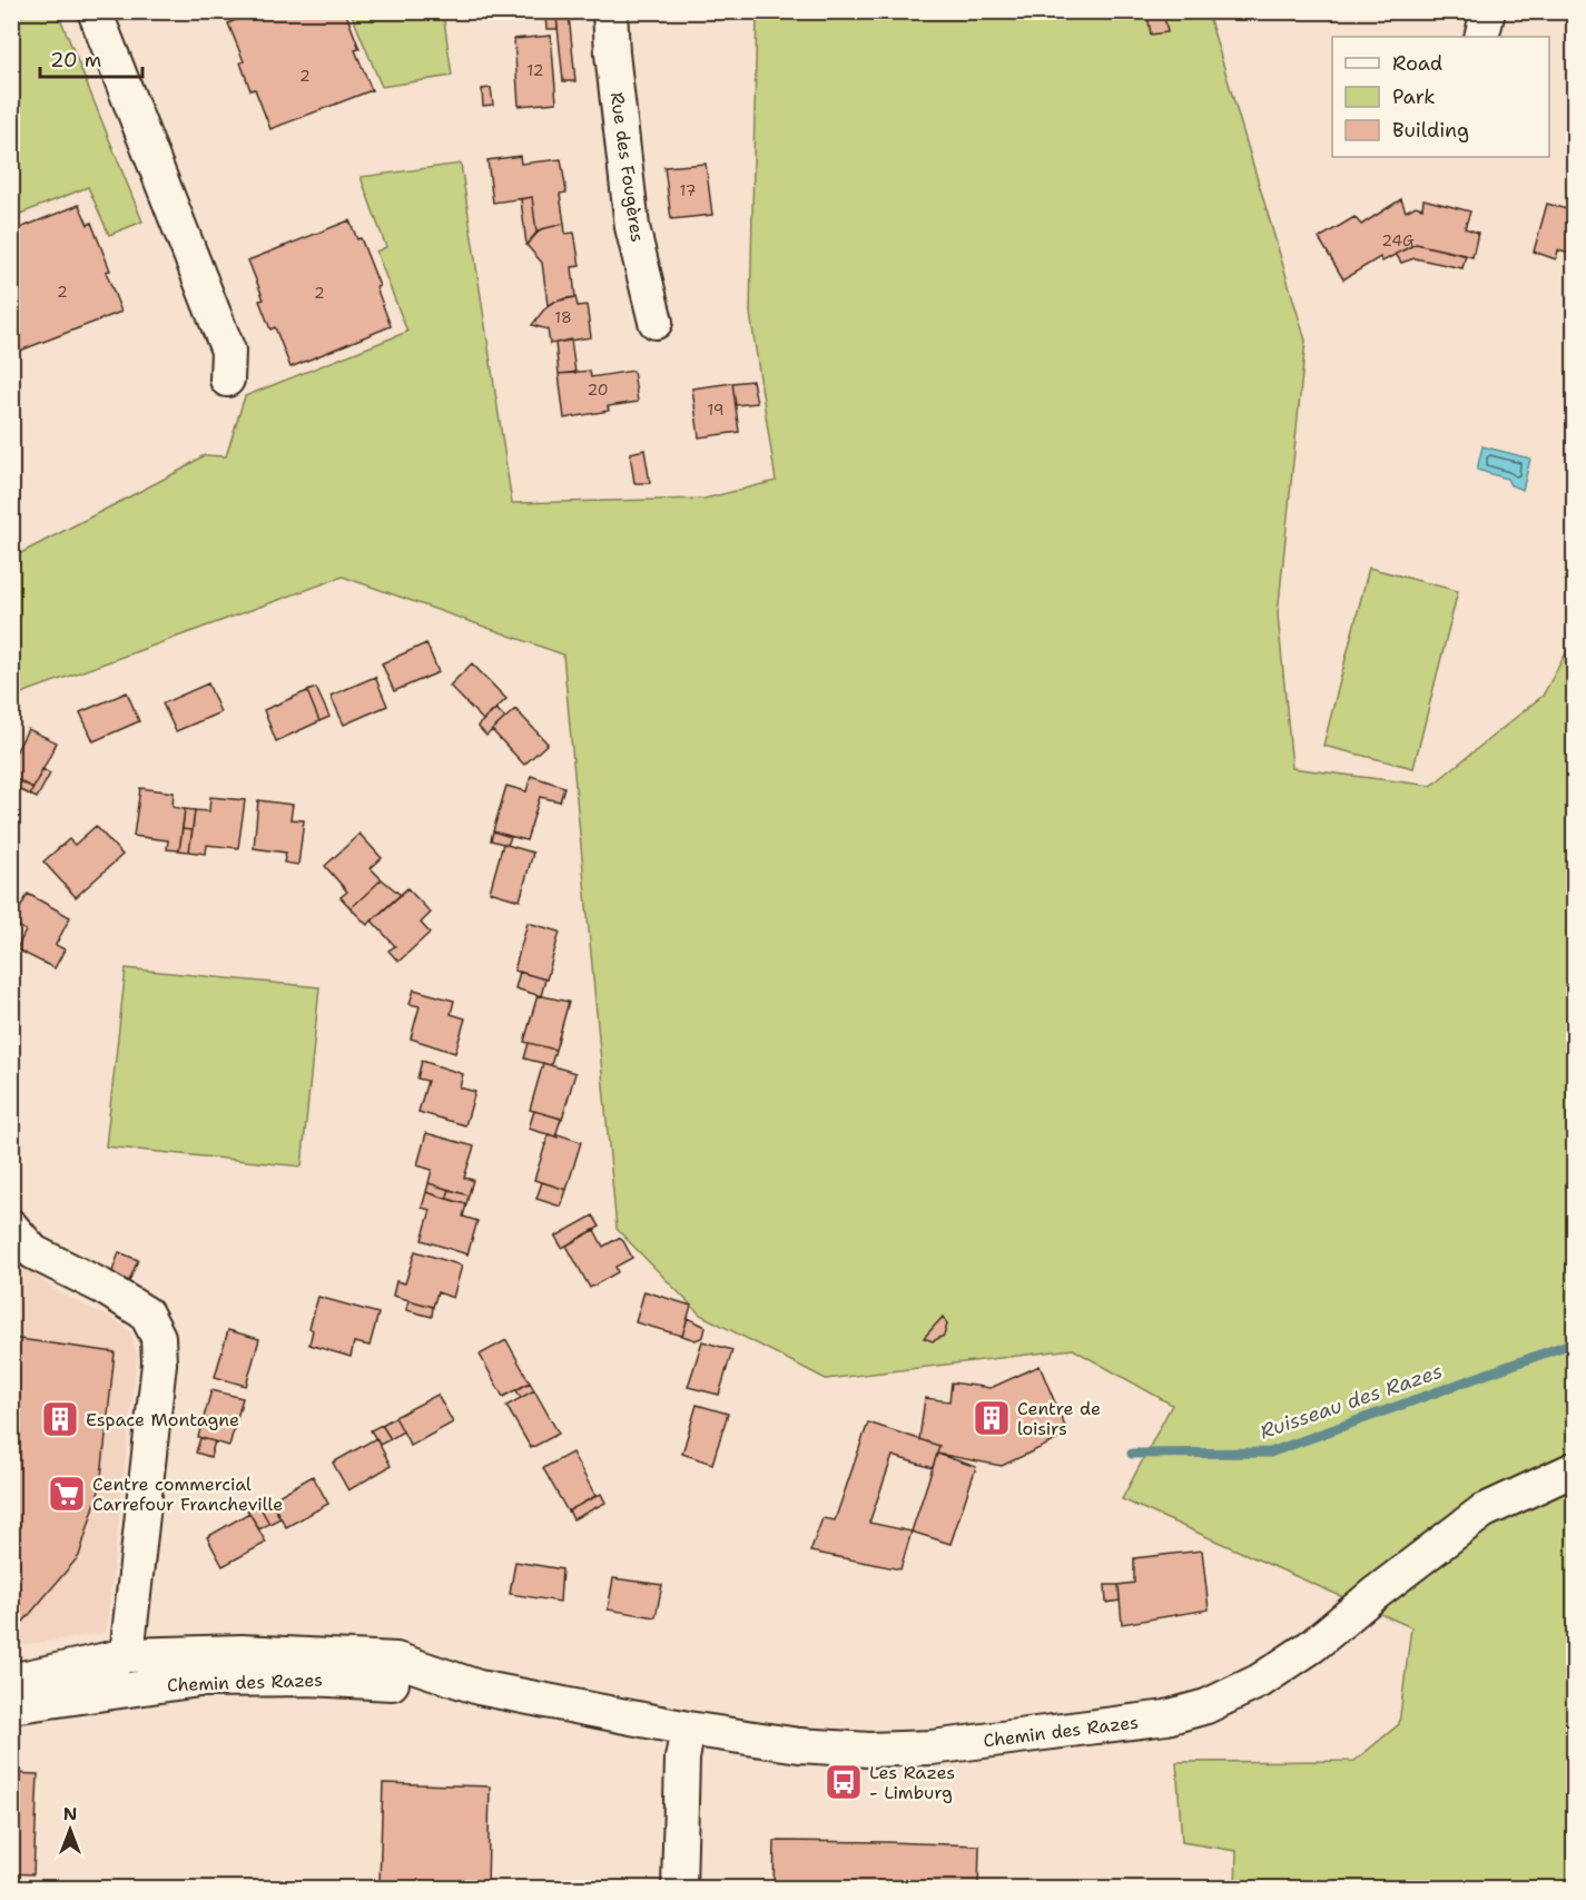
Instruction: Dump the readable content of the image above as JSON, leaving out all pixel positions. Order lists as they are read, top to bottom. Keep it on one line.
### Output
{"streets":{"street":["Rue des Fougères","Chemin des Razes"]},"water":["Ruisseau des Razes"],"places":{"building":["Centre de loisirs","Espace Montagne"],"supermarket":["Centre commercial Carrefour Francheville"],"bus stop":["Les Razes - Limburg"]},"house_numbers":["12","2","17","24G","2","2","18","20","19"],"legend":["Road","Park","Building"],"scale_bar":"20 m","north":"top"}
